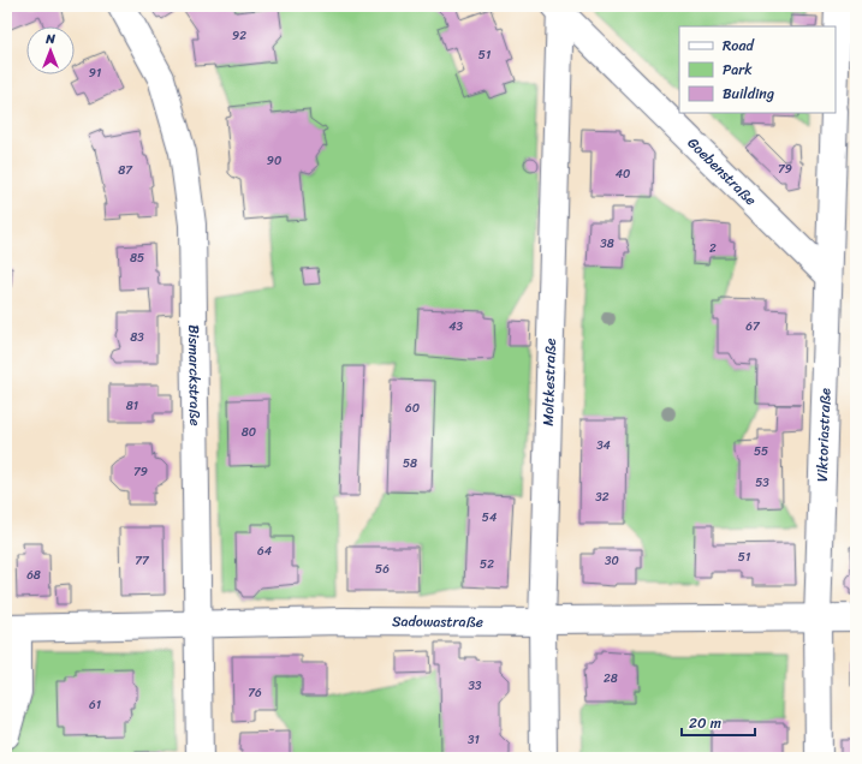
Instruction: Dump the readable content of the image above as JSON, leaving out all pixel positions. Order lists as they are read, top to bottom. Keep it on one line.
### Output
{"streets":{"street":["Goebenstraße","Bismarckstraße","Moltkestraße","Viktoriastraße","Sadowastraße"]},"crossings":[["Goebenstraße","Moltkestraße"],["Goebenstraße","Viktoriastraße"],["Bismarckstraße","Sadowastraße"],["Moltkestraße","Sadowastraße"],["Viktoriastraße","Sadowastraße"]],"house_numbers":["92","51","91","90","79","87","40","38","2","85","43","67","83","81","60","80","34","55","58","79","53","32","54","64","51","77","30","52","56","68","28","33","76","61","31"],"legend":["Road","Park","Building"],"scale_bar":"20 m","north":"top"}
